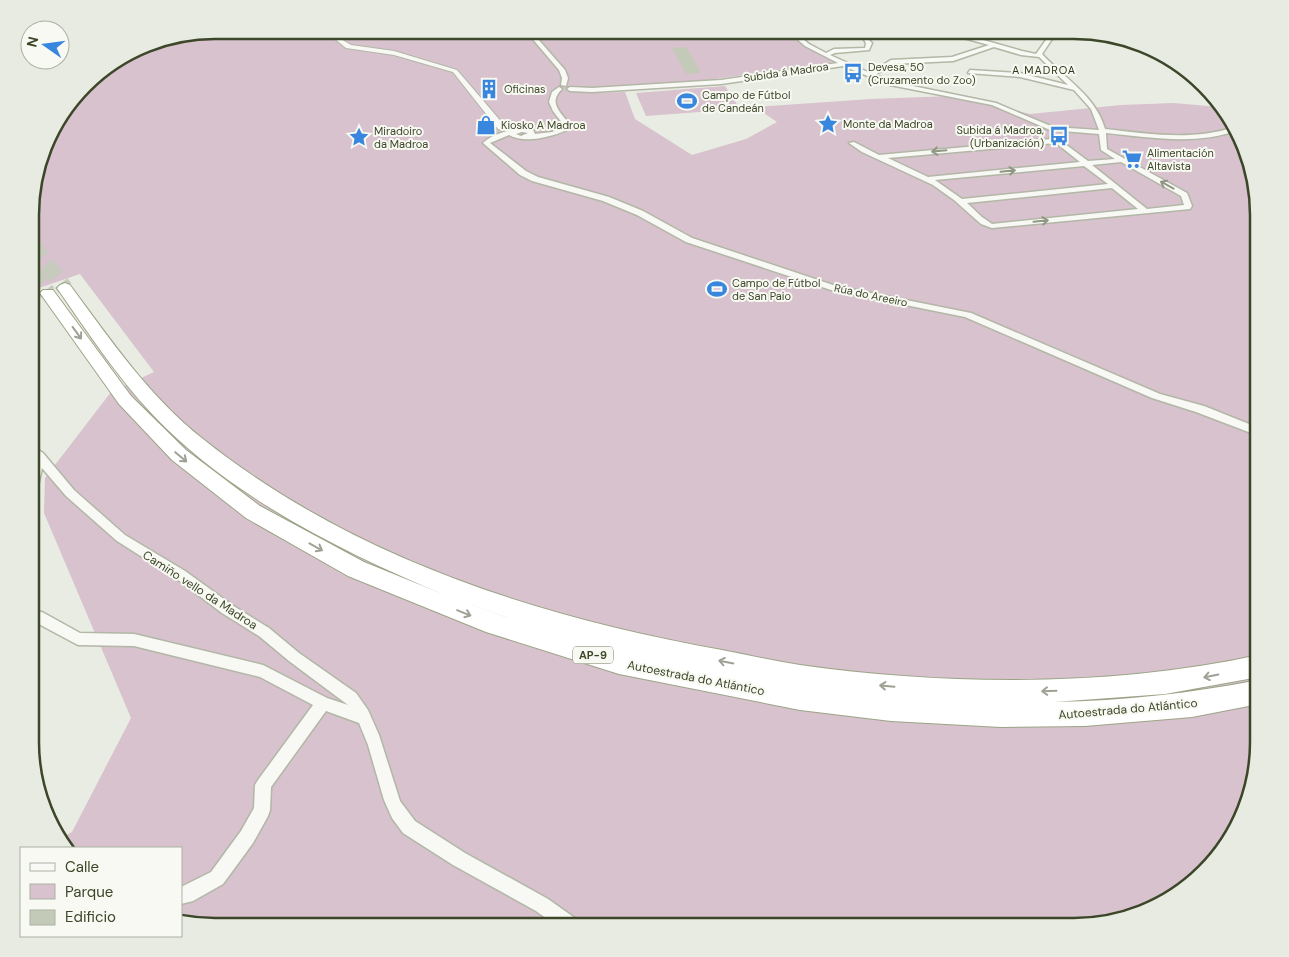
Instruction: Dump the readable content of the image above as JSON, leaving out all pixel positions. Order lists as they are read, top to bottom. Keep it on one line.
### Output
{"streets":{"highway":["AP-9","Autoestrada do Atlántico"],"street":["Subida á Madroa","Rúa do Areeiro","Camiño vello da Madroa"]},"districts":["A MADROA"],"places":{"bus stop":["Devesa, 50 (Cruzamento do Zoo)","Subida á Madroa, (Urbanización)"],"building":["Oficinas"],"sports":["Campo de Fútbol de Candeán","Campo de Fútbol de San Paio"],"place":["Monte da Madroa","Miradoiro da Madroa"],"shop":["Kiosko A Madroa"],"supermarket":["Alimentación Altavista"]},"legend":["Calle","Parque","Edificio"],"north":"left"}
